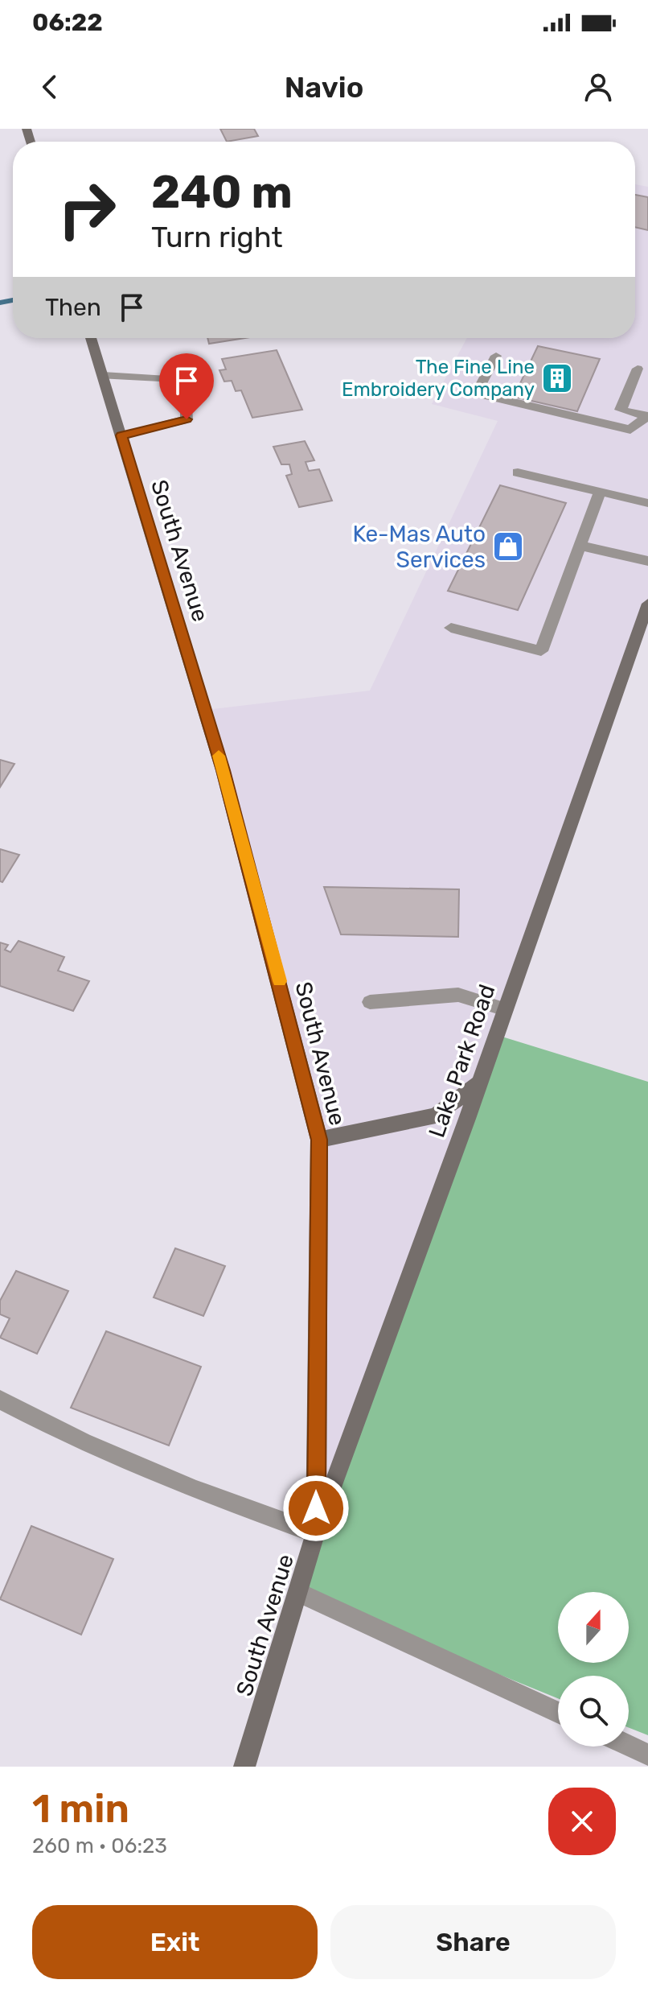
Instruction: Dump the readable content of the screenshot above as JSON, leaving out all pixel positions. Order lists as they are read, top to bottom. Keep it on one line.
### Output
{"streets":{"main road":["South Avenue","Lake Park Road"]},"crossings":[["South Avenue","Lake Park Road"]],"places":{"building":["The Fine Line Embroidery Company"],"shop":["Ke-Mas Auto Services"]},"north":"top","page":{"status":"06:22","header":"Navio","turn":["240 m","Turn right"],"then":"Then","heading":["1 min","260 m · 06:23"],"buttons":["Exit","Share"]}}
